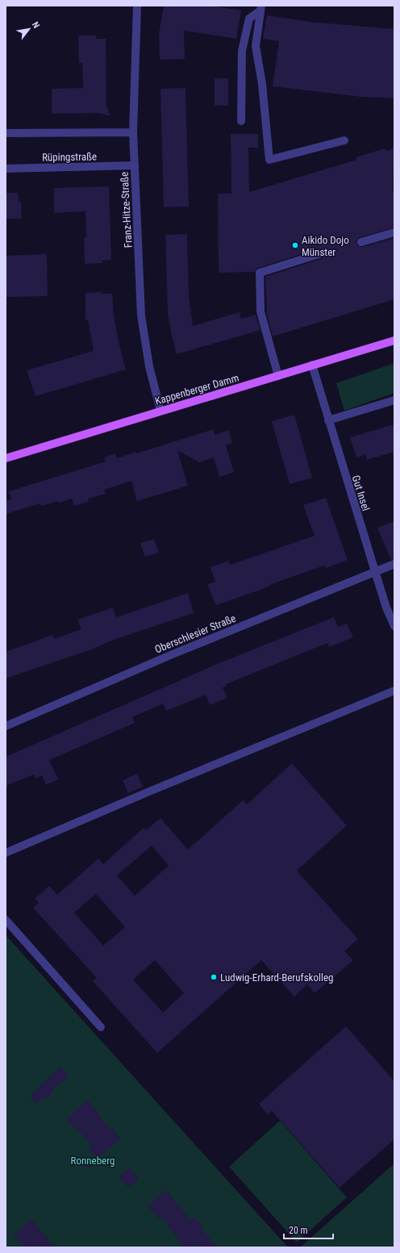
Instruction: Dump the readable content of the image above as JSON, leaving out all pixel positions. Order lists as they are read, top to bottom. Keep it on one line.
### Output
{"streets":{"main road":["Kappenberger Damm"],"street":["Rüpingstraße","Franz-Hitze-Straße","Gut Insel","Oberschlesier Straße"]},"crossings":[["Rüpingstraße","Franz-Hitze-Straße"],["Franz-Hitze-Straße","Kappenberger Damm"],["Kappenberger Damm","Gut Insel"],["Gut Insel","Oberschlesier Straße"]],"parks":["Ronneberg"],"places":["Aikido Dojo Münster","Ludwig-Erhard-Berufskolleg"],"scale_bar":"20 m","north":"top right"}
